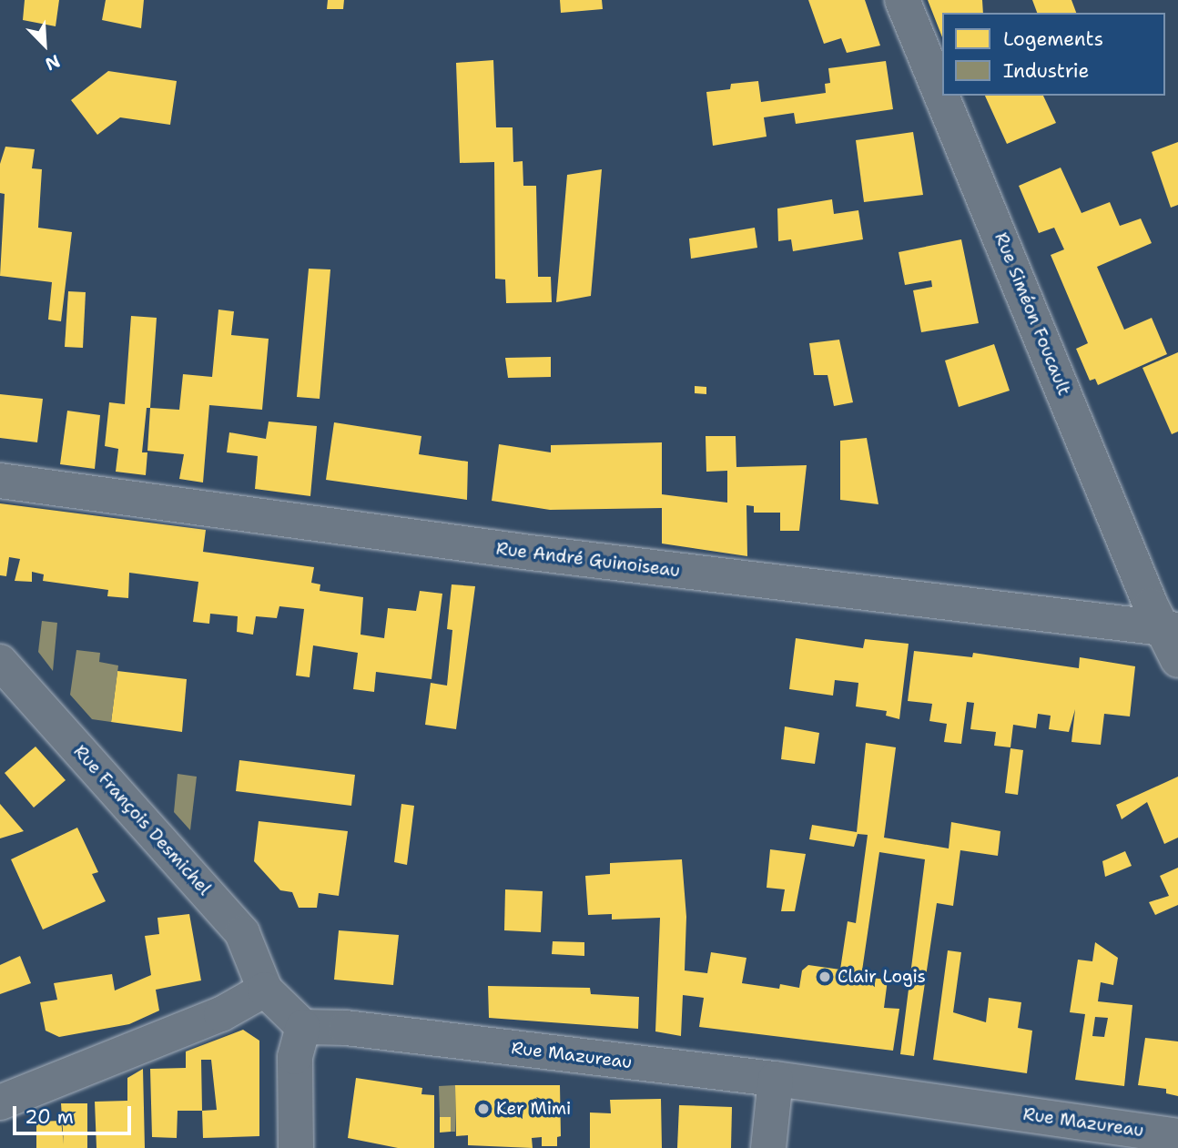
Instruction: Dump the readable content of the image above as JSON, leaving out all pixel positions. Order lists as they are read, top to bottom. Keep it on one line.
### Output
{"streets":{"street":["Rue Siméon Foucault","Rue André Guinoiseau","Rue François Desmichel","Rue Mazureau"]},"crossings":[["Rue Siméon Foucault","Rue André Guinoiseau"]],"places":["Clair Logis","Ker Mimi"],"legend":["Logements","Industrie"],"scale_bar":"20 m","north":"bottom right"}
